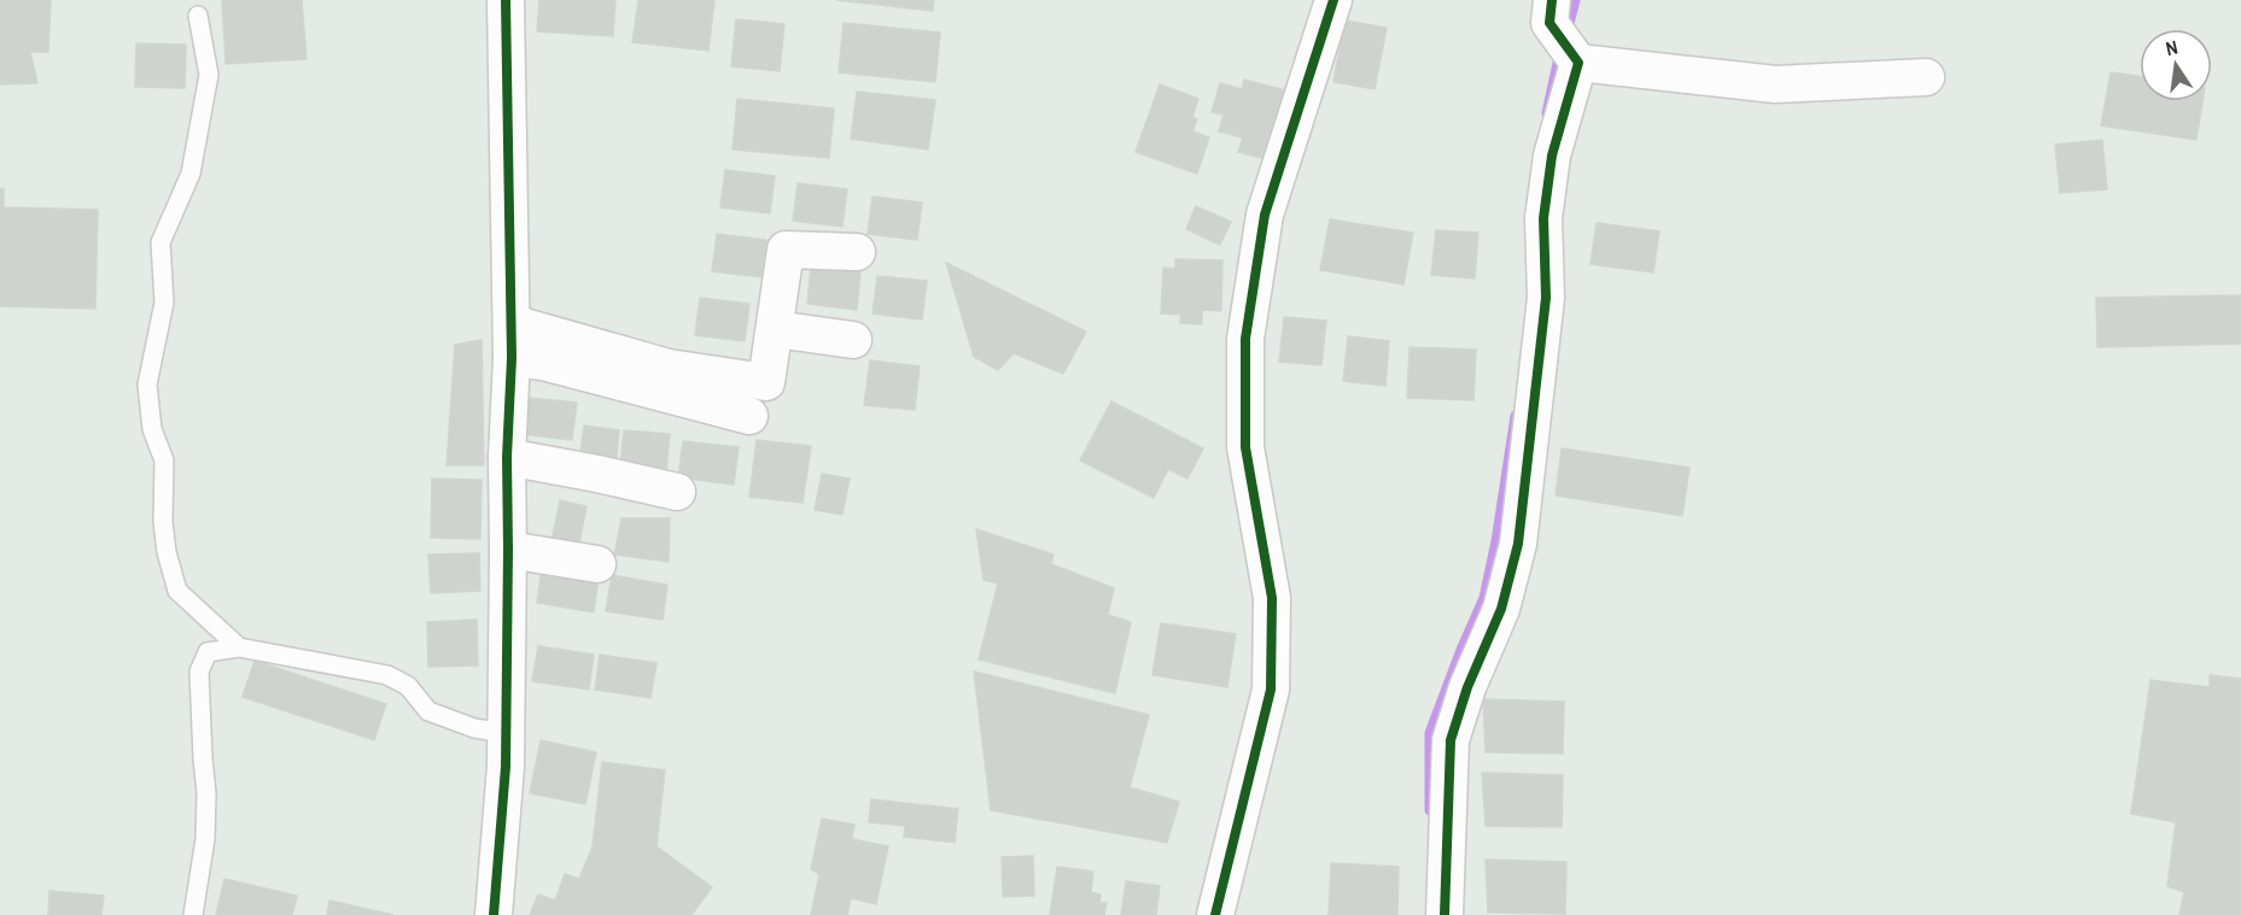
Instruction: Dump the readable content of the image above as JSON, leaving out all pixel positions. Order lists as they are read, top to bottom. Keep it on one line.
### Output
{"north":"top"}
